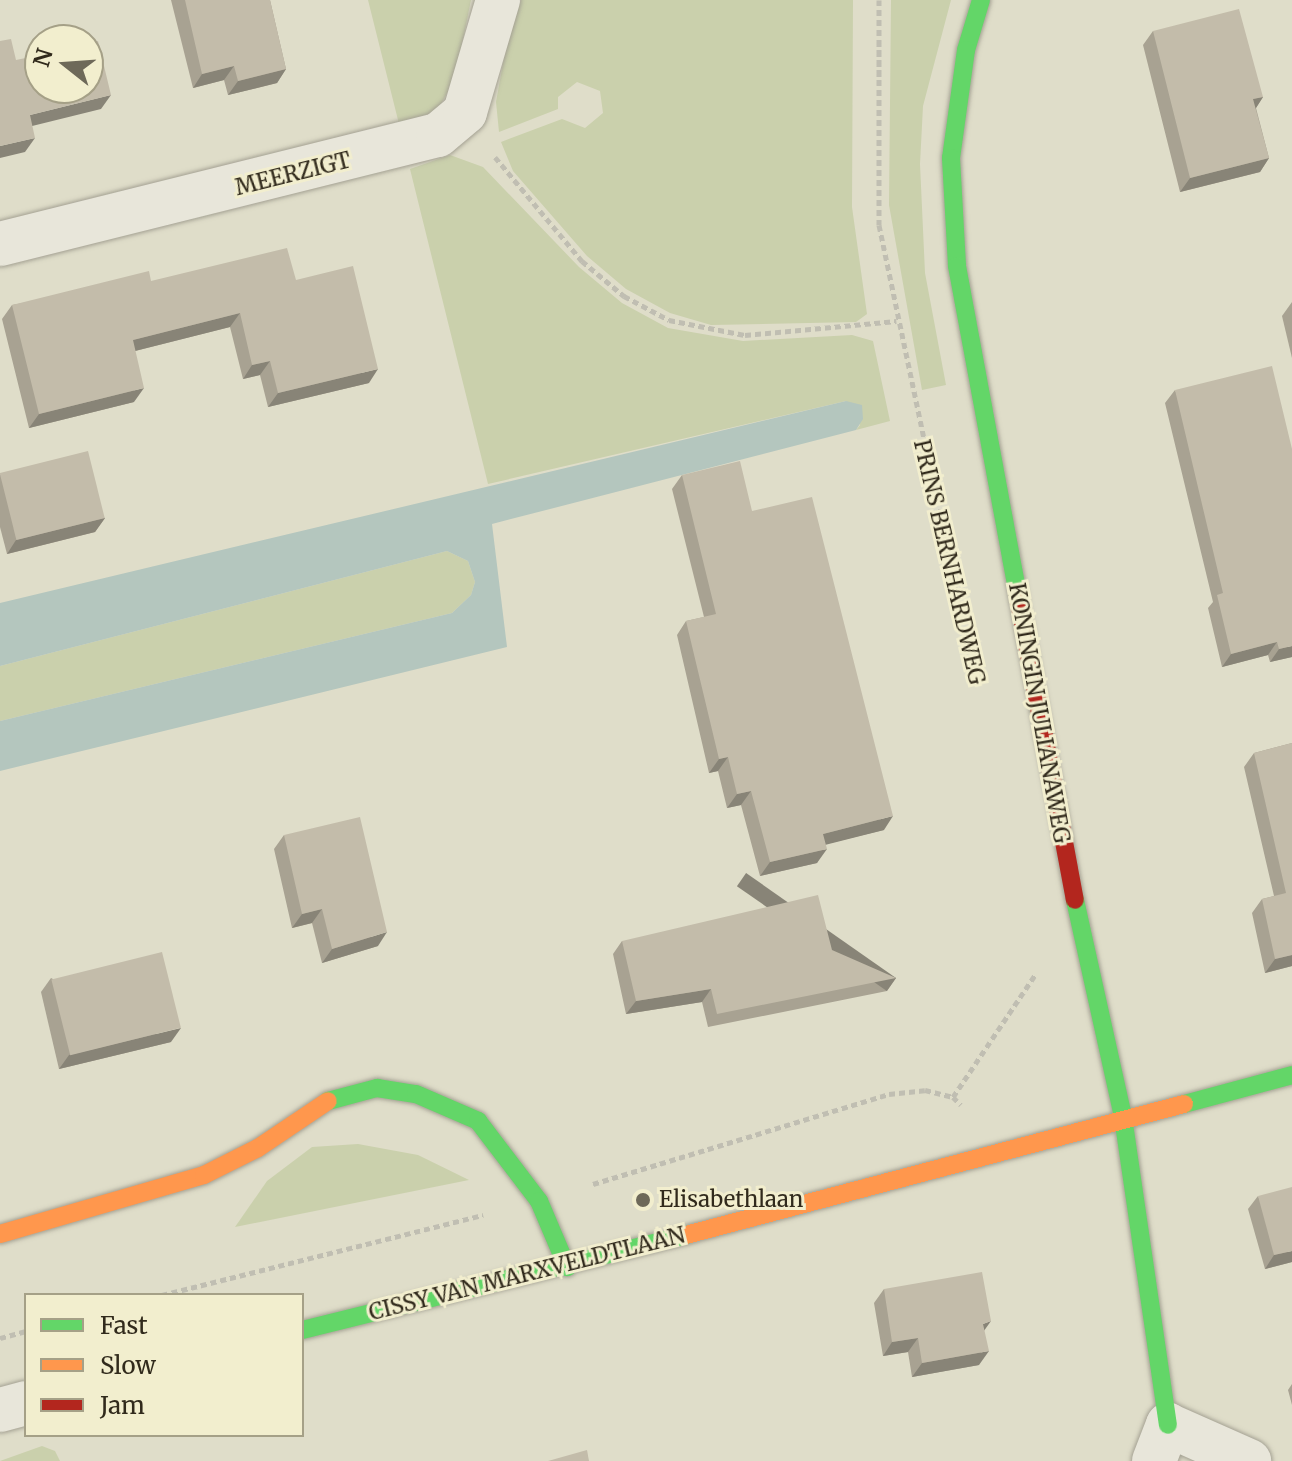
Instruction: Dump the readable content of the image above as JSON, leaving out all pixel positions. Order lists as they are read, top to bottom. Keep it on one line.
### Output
{"streets":{"street":["MEERZIGT","KONINGIN JULIANAWEG","CISSY VAN MARXVELDTLAAN"],"path":["PRINS BERNHARDWEG"]},"crossings":[["KONINGIN JULIANAWEG","CISSY VAN MARXVELDTLAAN"]],"places":["Elisabethlaan"],"legend":["Fast","Slow","Jam"],"north":"left"}
